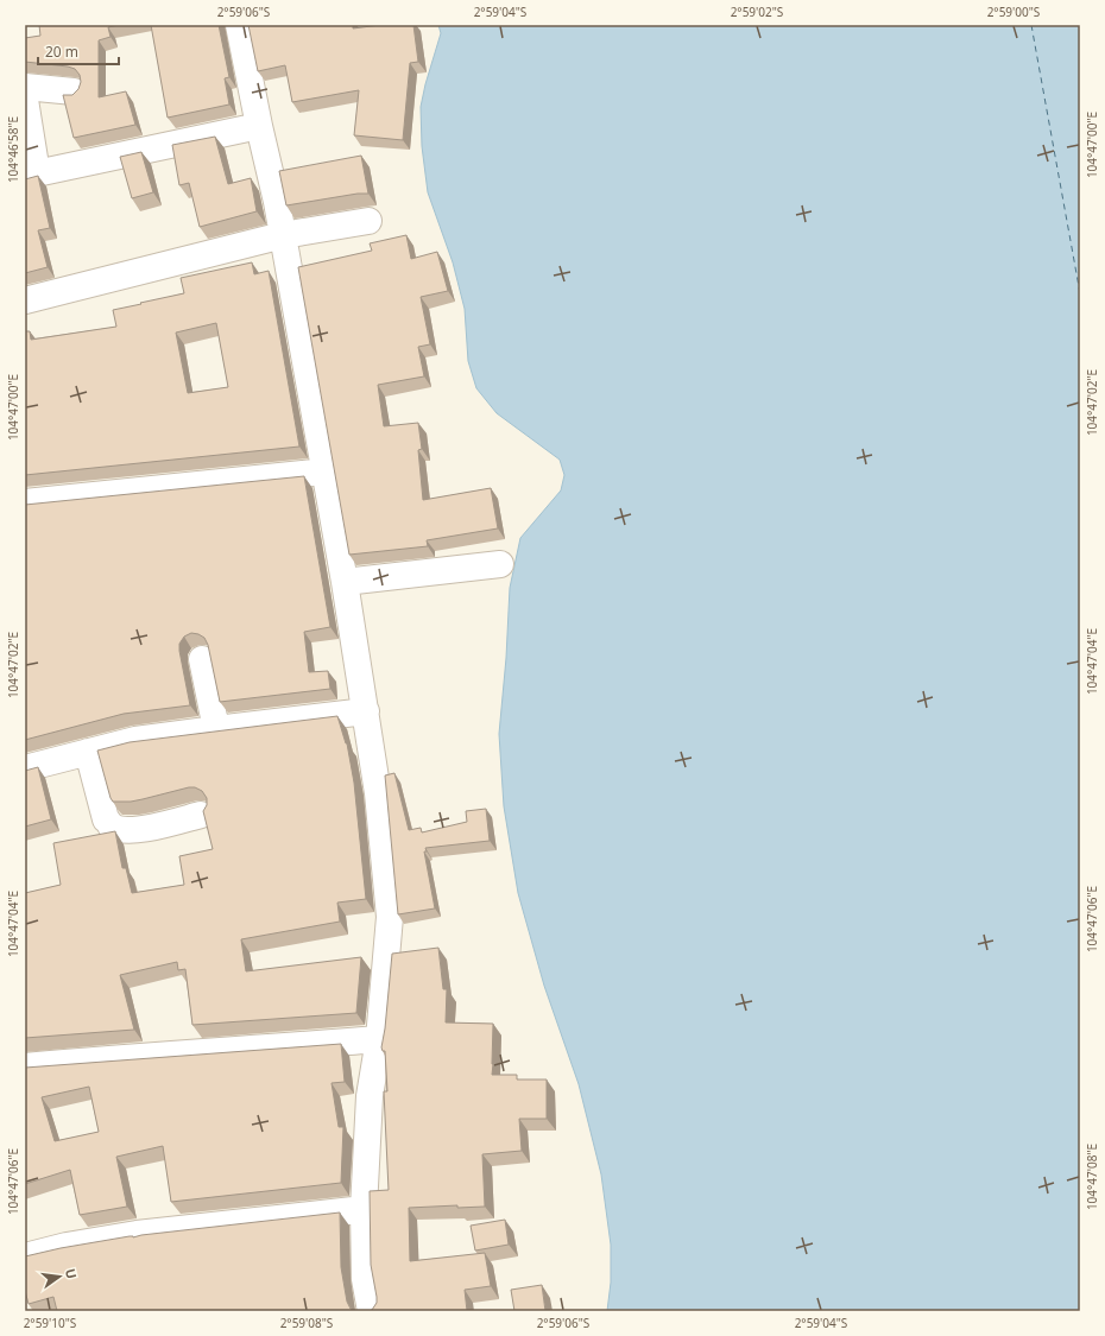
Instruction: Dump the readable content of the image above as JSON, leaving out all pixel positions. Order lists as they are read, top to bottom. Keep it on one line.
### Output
{"scale_bar":"20 m","north":"right","coordinates":["2°59'06\"S","2°59'04\"S","2°59'02\"S","2°59'00\"S","104°47'00\"E","104°46'58\"E","104°47'02\"E","104°47'04\"E","104°47'06\"E","104°47'08\"E","2°59'10\"S","2°59'08\"S"]}
